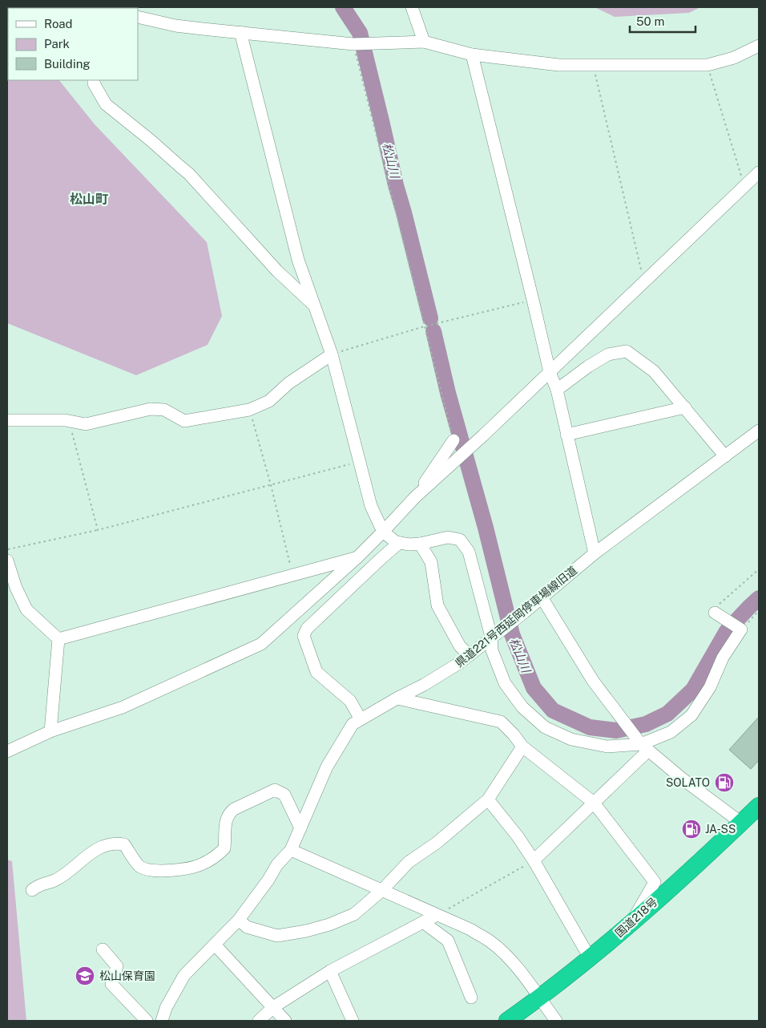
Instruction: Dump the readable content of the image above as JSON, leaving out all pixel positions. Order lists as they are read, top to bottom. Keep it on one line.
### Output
{"streets":{"highway":["国道218号"],"street":["県道221号西延岡停車場線旧道"]},"districts":["松山町"],"water":["松山川"],"places":{"fuel station":["SOLATO","JA-SS"],"school or university":["松山保育園"]},"legend":["Road","Park","Building"],"scale_bar":"50 m"}
